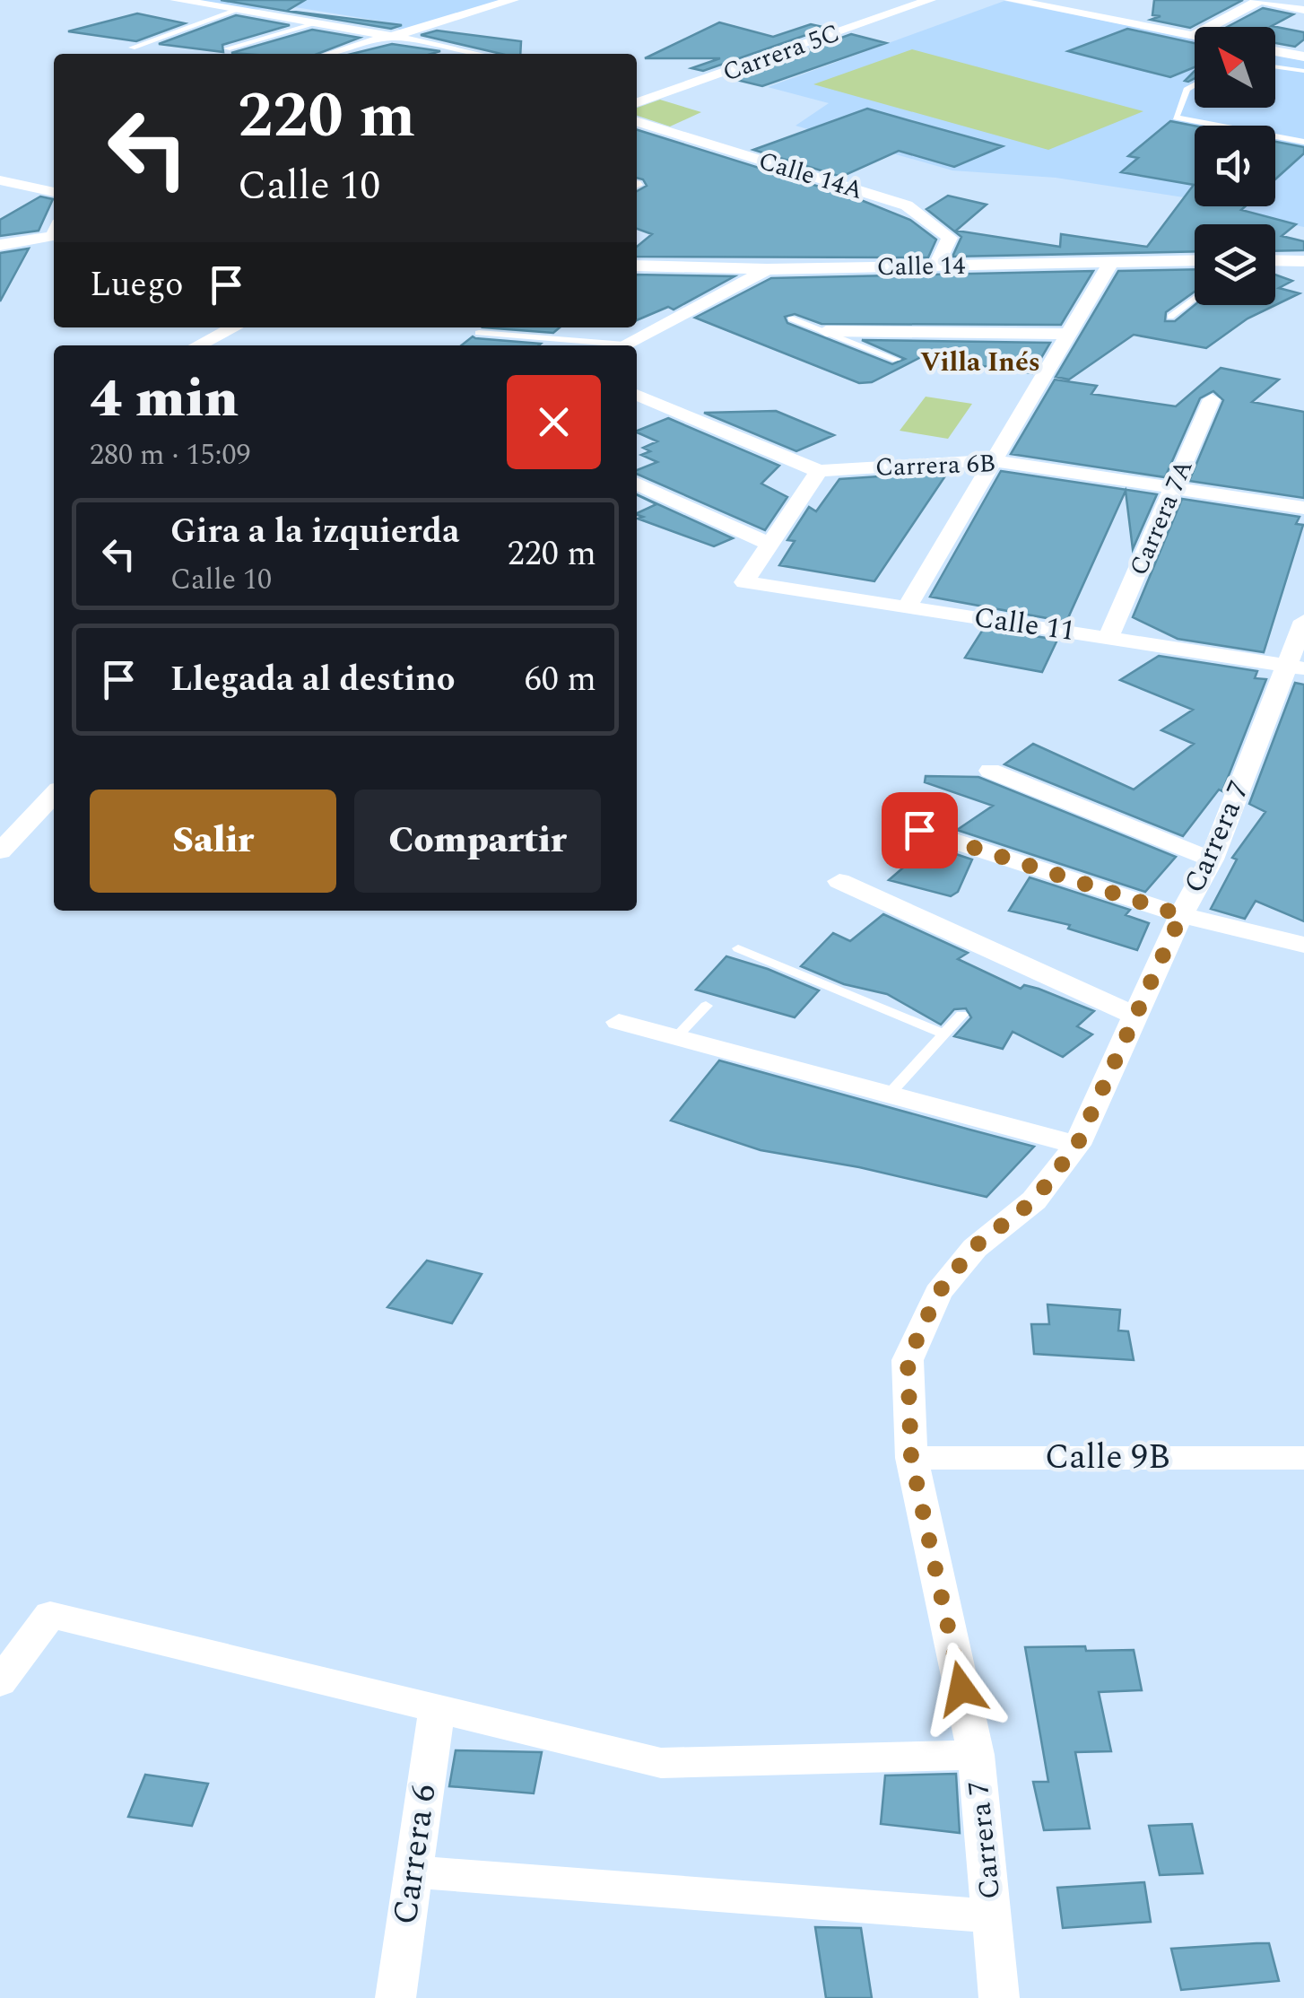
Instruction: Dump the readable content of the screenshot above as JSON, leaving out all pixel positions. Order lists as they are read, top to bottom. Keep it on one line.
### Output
{"streets":{"street":["Carrera 5C","Calle 14A","Calle 14","Carrera 6B","Carrera 7A","Calle 11","Carrera 7","Calle 9B","Carrera 6"]},"crossings":[["Calle 14A","Calle 14"],["Carrera 6B","Carrera 7A"],["Carrera 7A","Calle 11"],["Calle 11","Carrera 7"],["Carrera 7","Calle 9B"]],"districts":["Villa Inés"],"north":"top left","page":{"turn":["220 m","Calle 10"],"then":"Luego","heading":["4 min","280 m · 15:09"],"list":[{"name":"Gira a la izquierda","note":"Calle 10","value":"220 m"},{"name":"Llegada al destino","value":"60 m"}],"buttons":["Salir","Compartir"]}}
